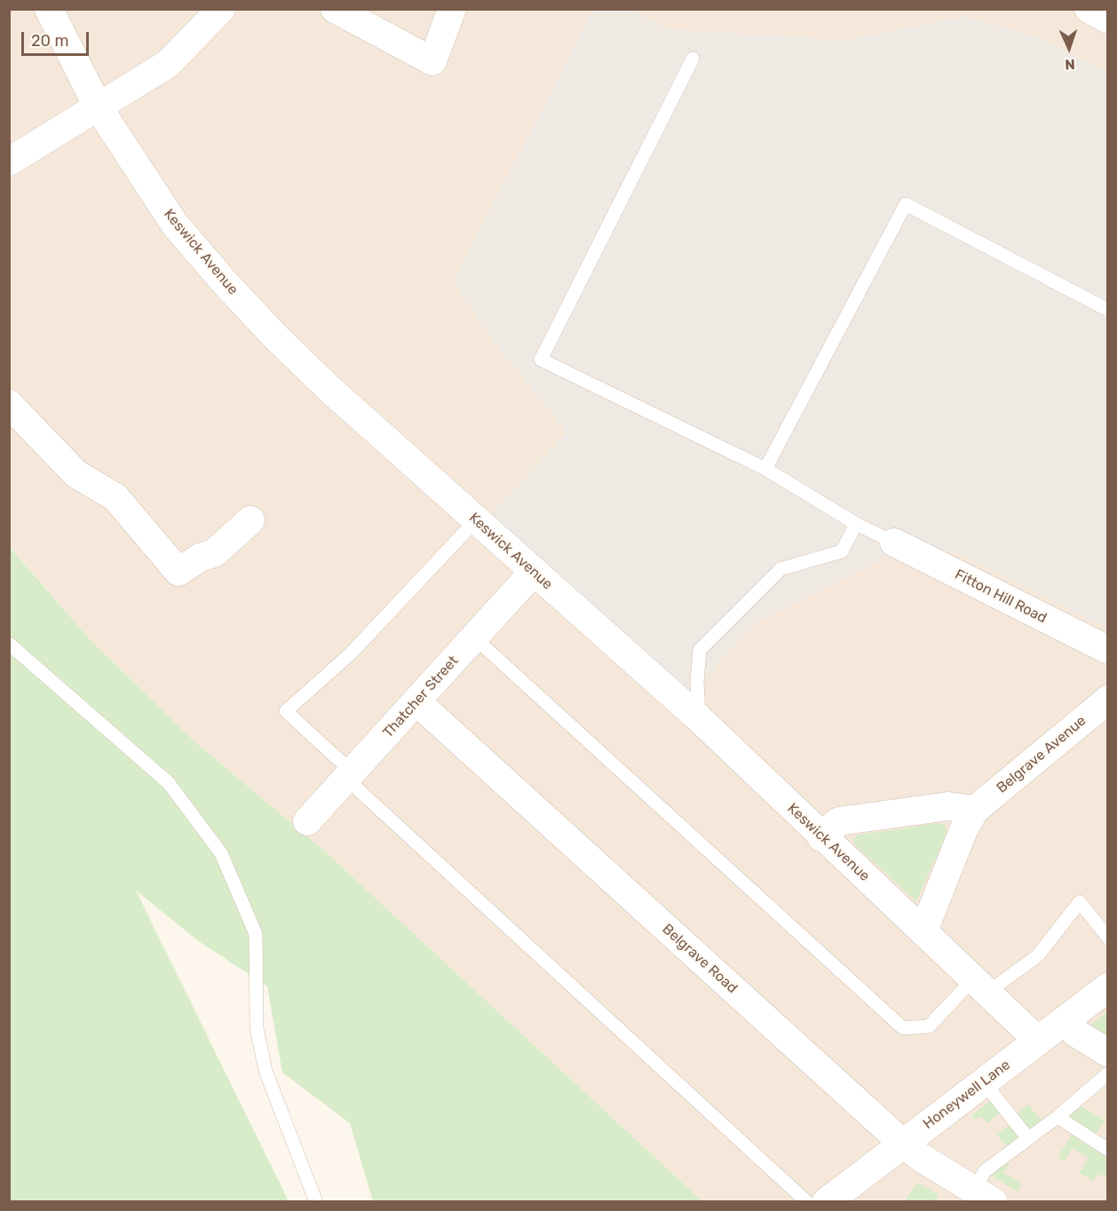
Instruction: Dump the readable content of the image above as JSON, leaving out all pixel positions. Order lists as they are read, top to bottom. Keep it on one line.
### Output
{"streets":{"street":["Keswick Avenue","Fitton Hill Road","Thatcher Street","Belgrave Avenue","Belgrave Road","Honeywell Lane"]},"crossings":[["Keswick Avenue","Thatcher Street"],["Keswick Avenue","Belgrave Avenue"],["Keswick Avenue","Honeywell Lane"],["Thatcher Street","Belgrave Road"],["Belgrave Road","Honeywell Lane"]],"scale_bar":"20 m","north":"bottom"}
